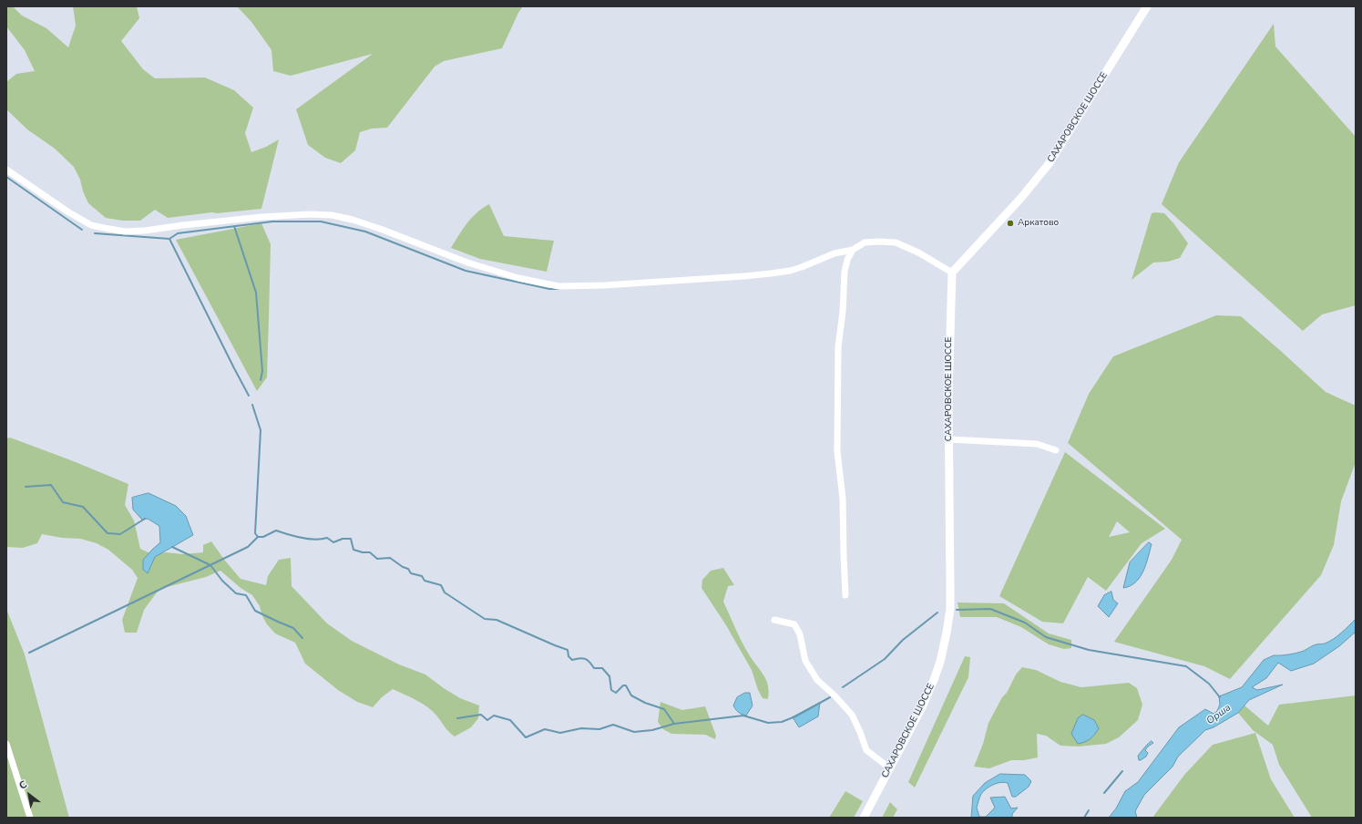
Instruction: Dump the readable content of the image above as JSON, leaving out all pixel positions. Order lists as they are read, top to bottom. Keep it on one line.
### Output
{"streets":{"main road":["САХАРОВСКОЕ ШОССЕ"]},"water":["Орша"],"places":["Аркатово"],"north":"top left"}
